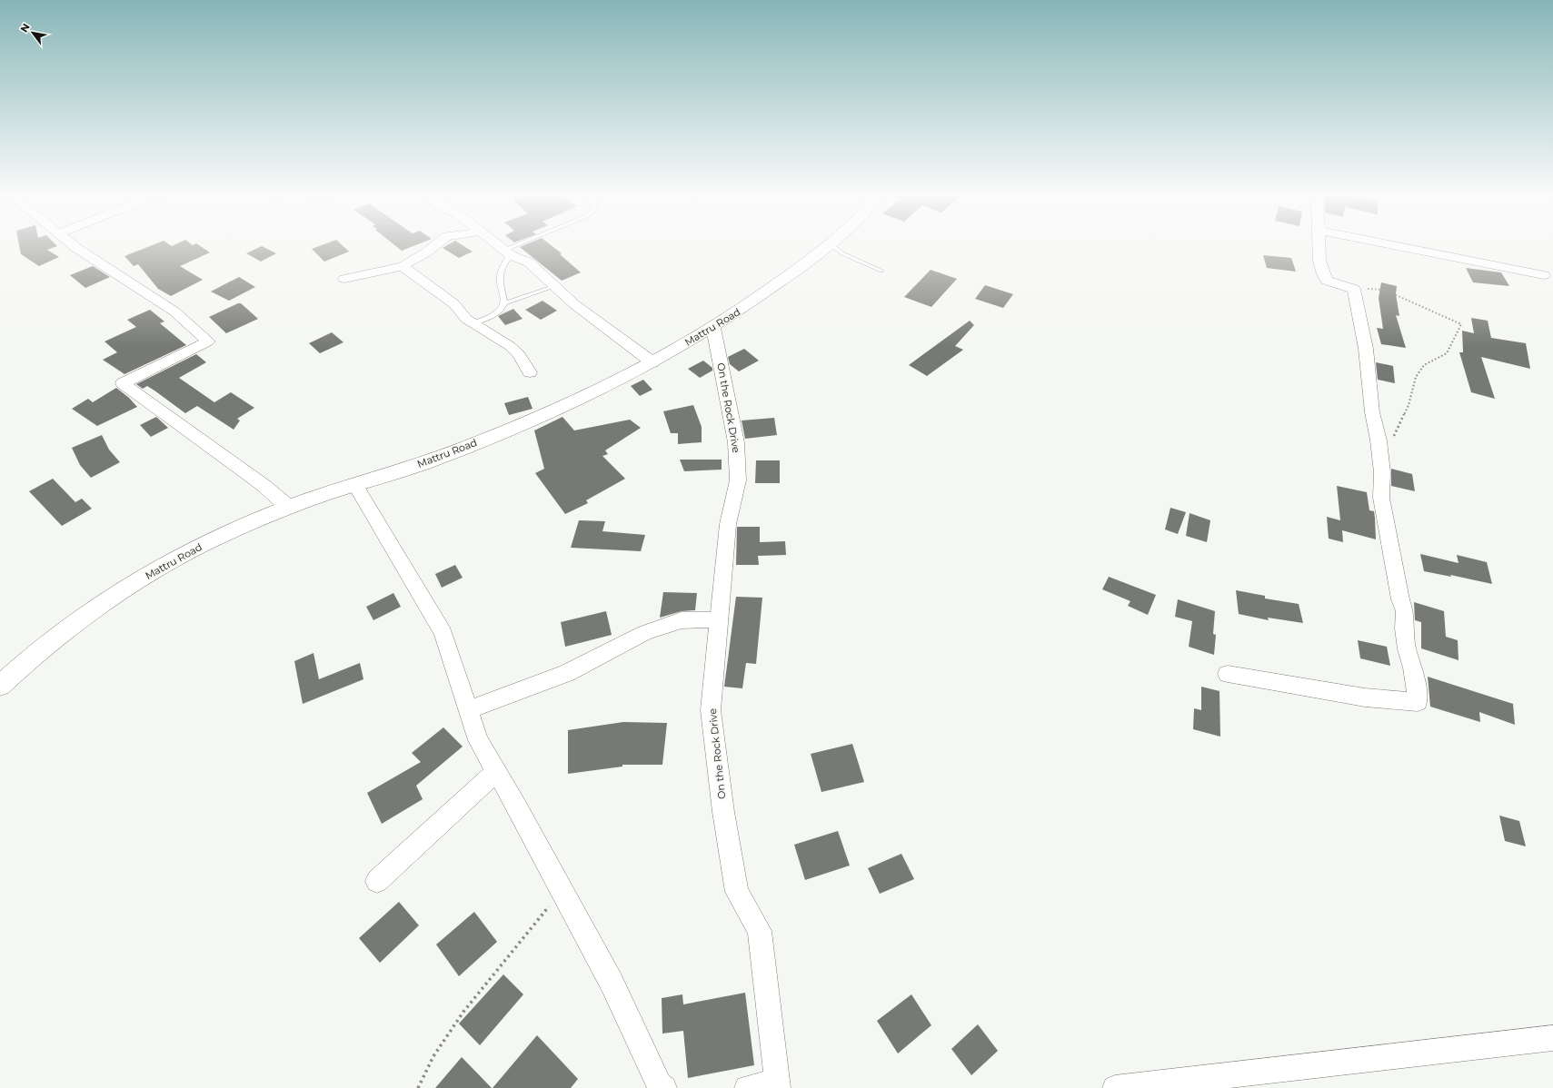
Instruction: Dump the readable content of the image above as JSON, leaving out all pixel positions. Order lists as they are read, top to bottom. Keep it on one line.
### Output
{"streets":{"main road":["Mattru Road"],"street":["On the Rock Drive"]},"crossings":[["Mattru Road","On the Rock Drive"]],"north":"top left"}
